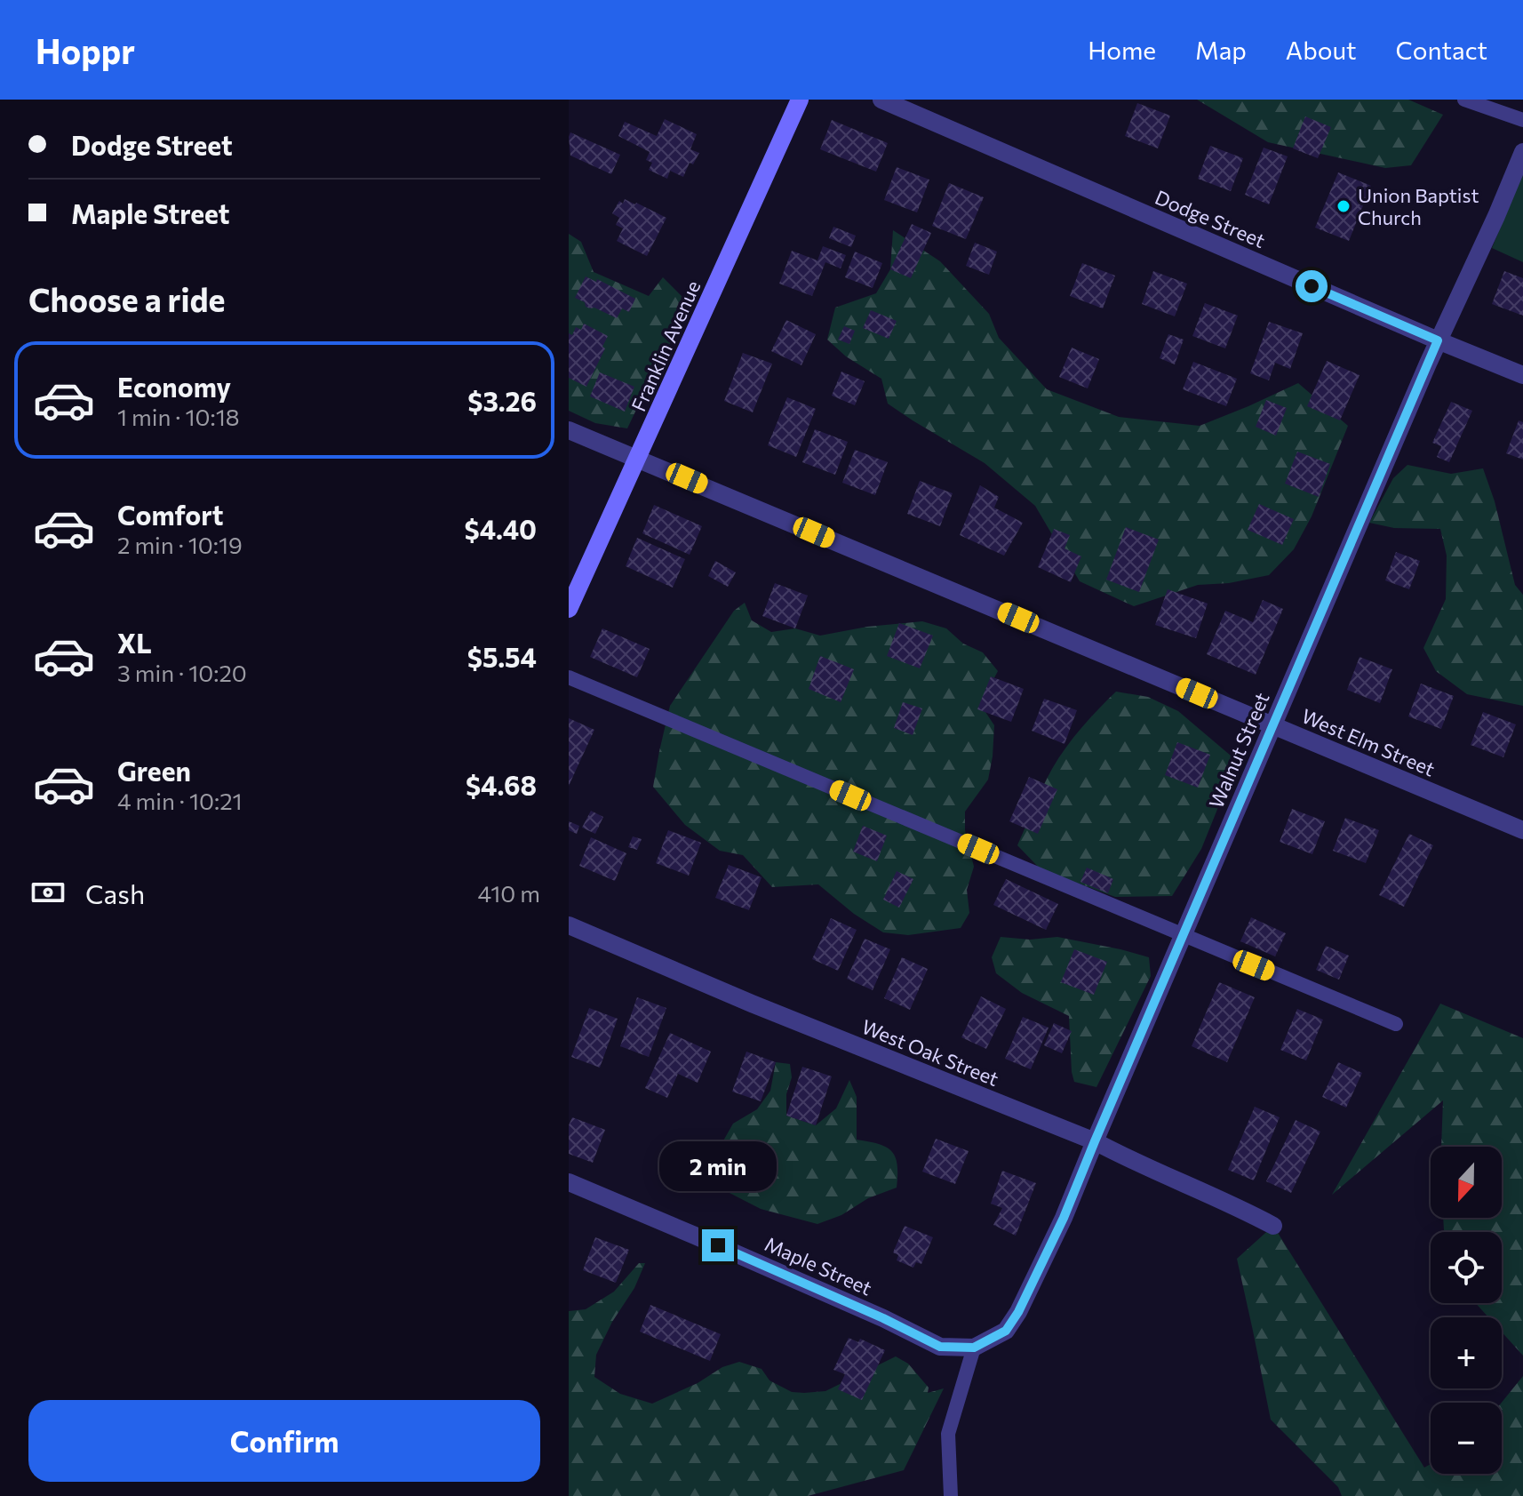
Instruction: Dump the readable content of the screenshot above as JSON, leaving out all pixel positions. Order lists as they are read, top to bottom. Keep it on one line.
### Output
{"streets":{"street":["Dodge Street","Franklin Avenue","West Elm Street","Walnut Street","West Oak Street","Maple Street"]},"crossings":[["Dodge Street","Walnut Street"],["Franklin Avenue","West Elm Street"],["West Elm Street","Walnut Street"],["Walnut Street","West Oak Street"],["Walnut Street","Maple Street"]],"places":["Union Baptist Church"],"north":"bottom","page":{"header":"Hoppr","nav":["Home","Map","About","Contact"],"banner":["Dodge Street","Maple Street"],"heading":"Choose a ride","list":[{"name":"Economy","note":"1 min · 10:18","value":"$3.26"},{"name":"Comfort","note":"2 min · 10:19","value":"$4.40"},{"name":"XL","note":"3 min · 10:20","value":"$5.54"},{"name":"Green","note":"4 min · 10:21","value":"$4.68"}],"pay":["Cash","410 m"],"bubble":"2 min","map_buttons":["+","−"],"buttons":"Confirm"}}
